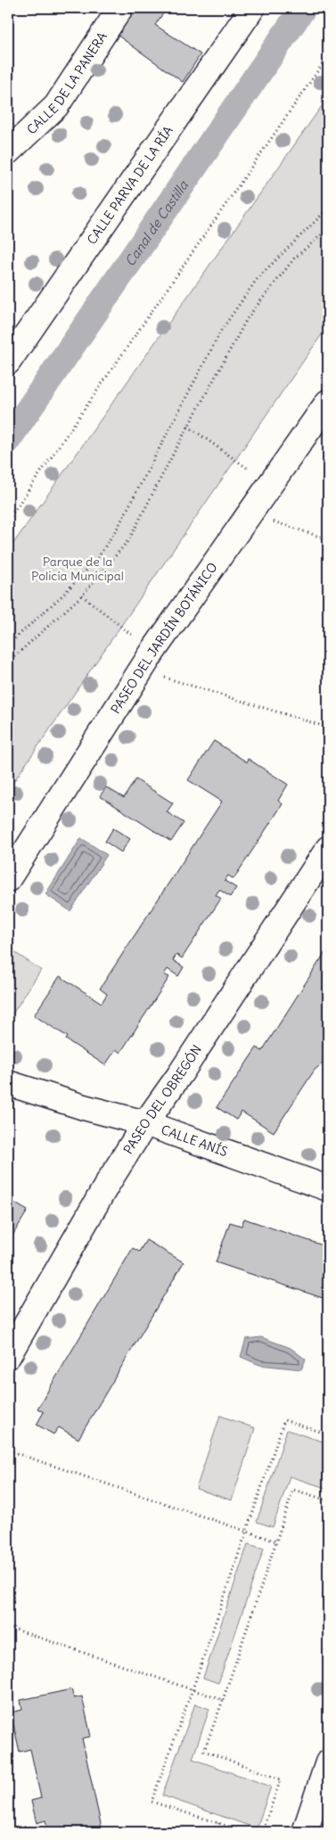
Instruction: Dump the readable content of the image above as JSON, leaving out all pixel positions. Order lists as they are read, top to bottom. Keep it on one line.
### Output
{"streets":{"street":["CALLE DE LA PANERA","CALLE PARVA DE LA RÍA","PASEO DEL JARDÍN BOTÁNICO","PASEO DEL OBREGÓN","CALLE ANÍS"]},"crossings":[["PASEO DEL OBREGÓN","CALLE ANÍS"]],"water":["Canal de Castilla"],"parks":["Parque de la Policía Municipal"]}
